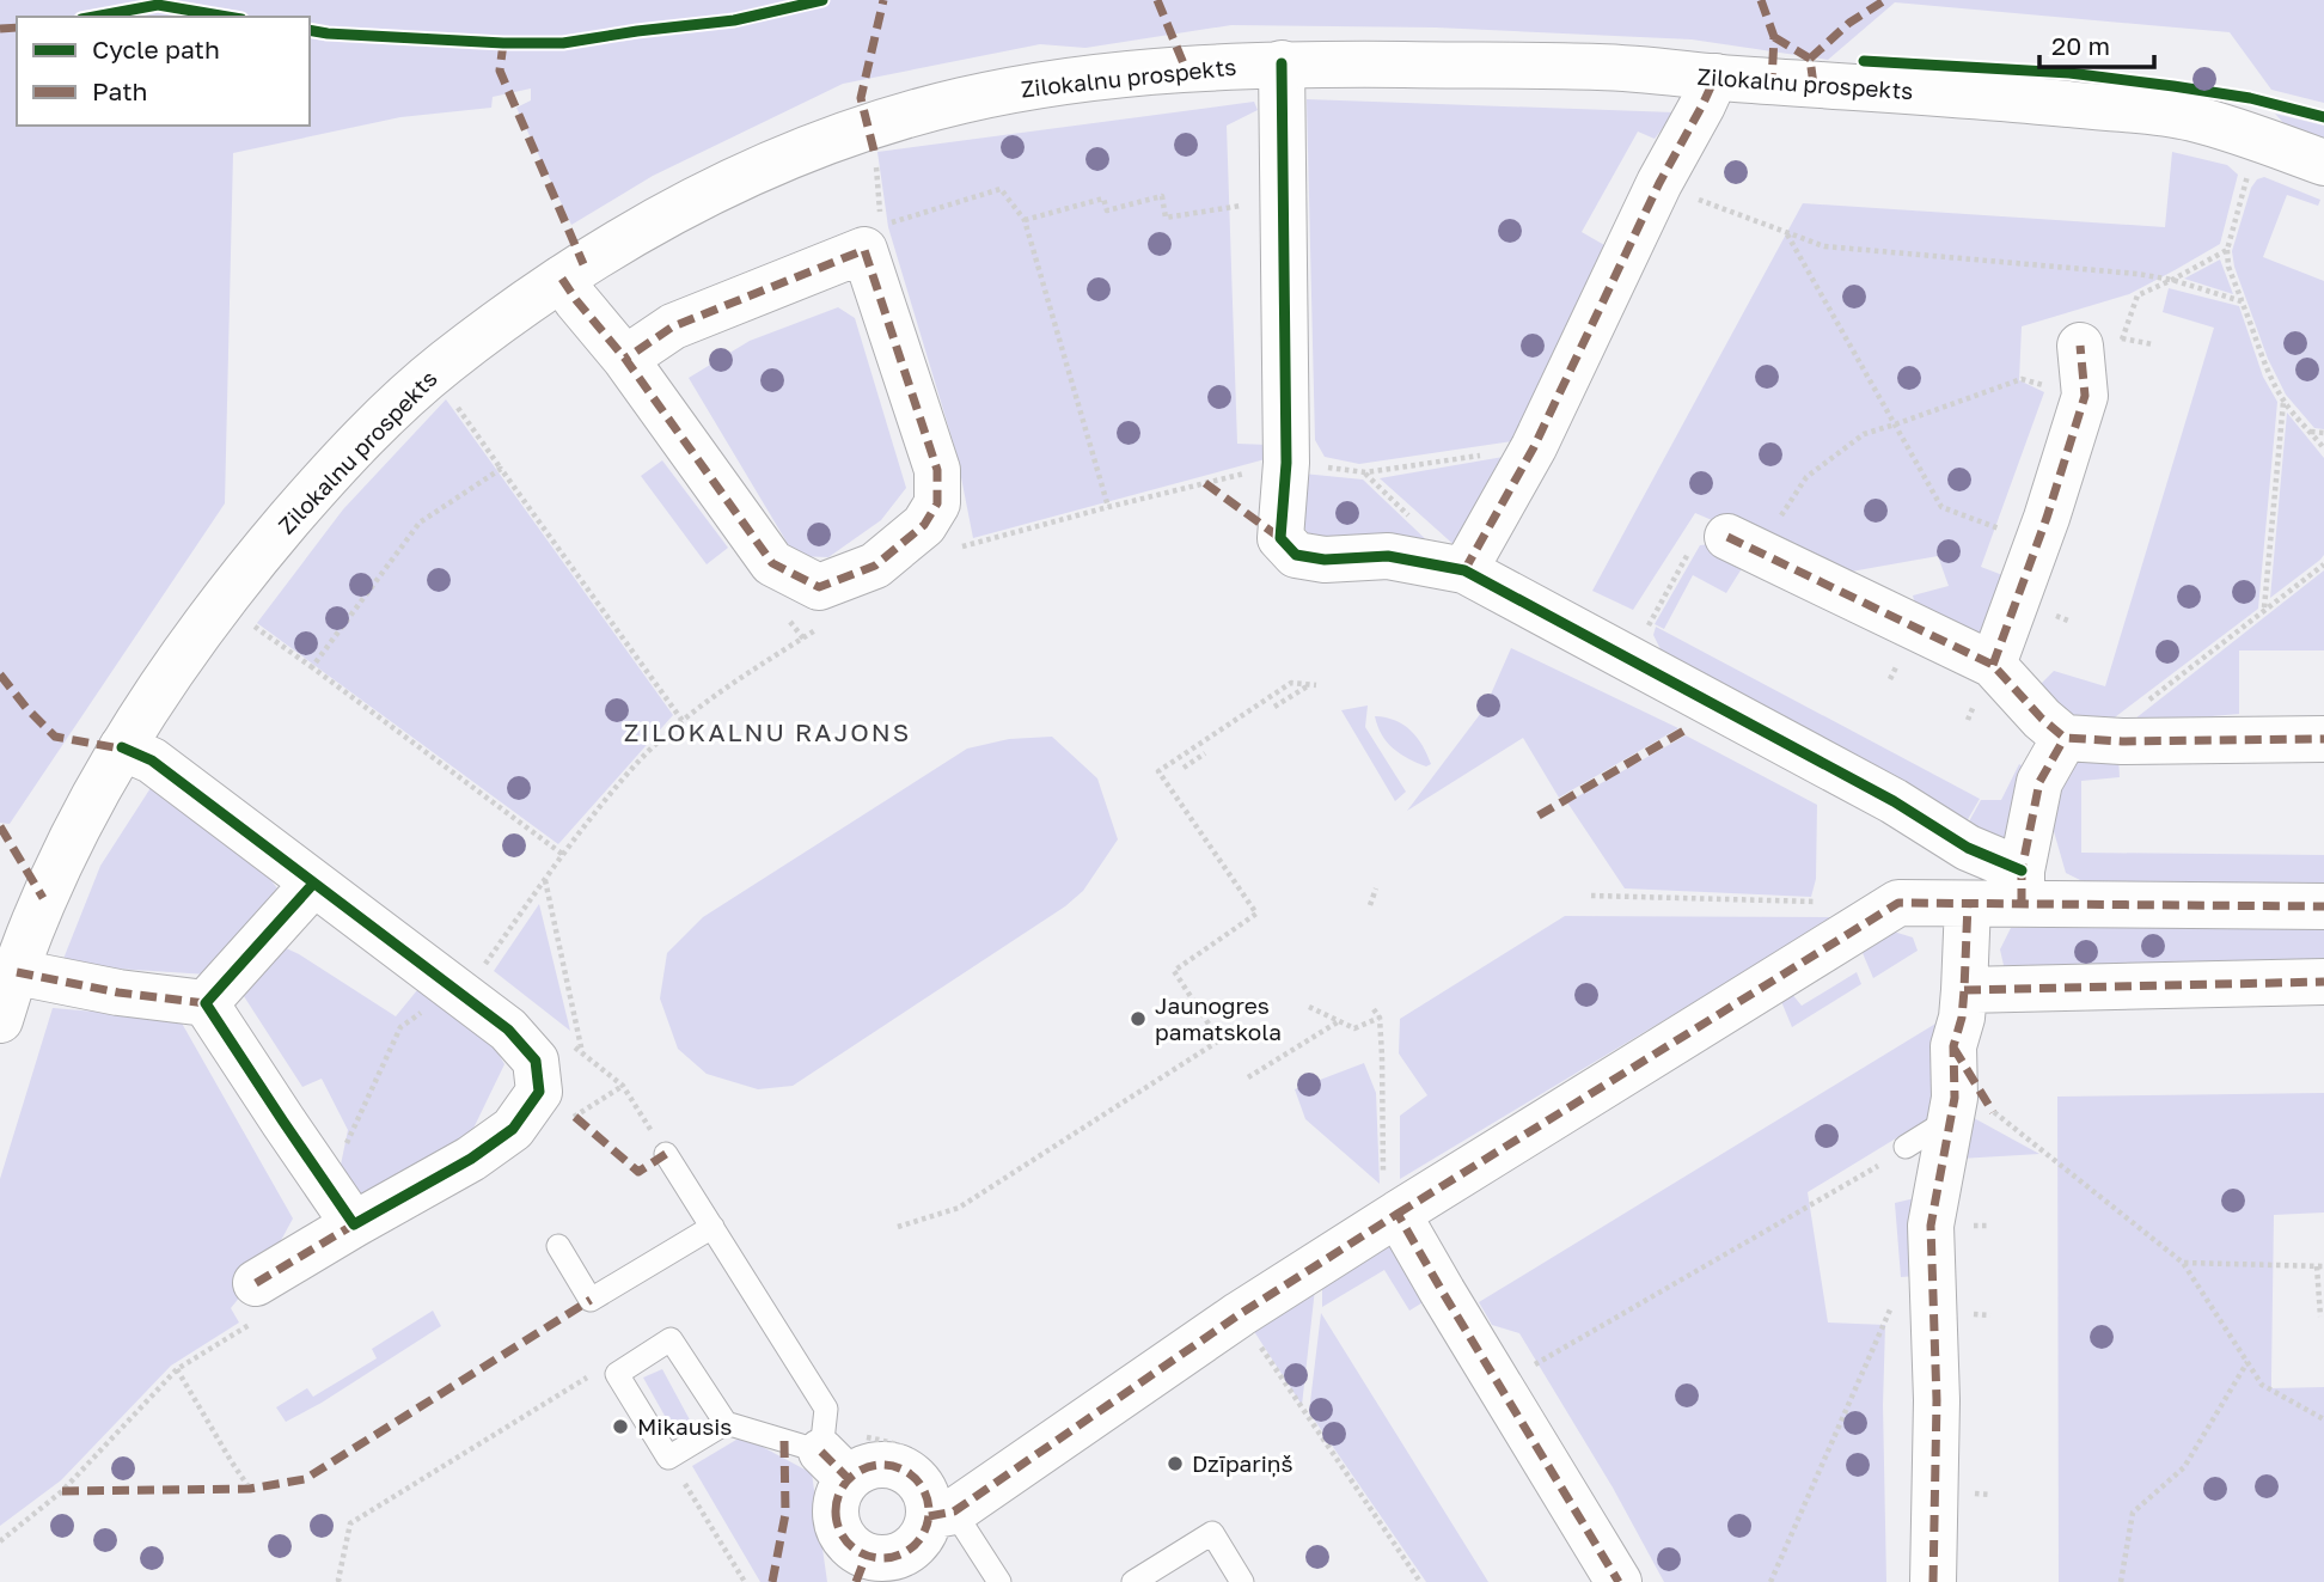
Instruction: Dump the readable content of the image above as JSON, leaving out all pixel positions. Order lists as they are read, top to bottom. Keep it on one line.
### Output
{"streets":{"street":["Zilokalnu prospekts"]},"districts":["ZILOKALNU RAJONS"],"places":["Jaunogres pamatskola","Mikausis","Dzīpariņš"],"legend":["Cycle path","Path"],"scale_bar":"20 m"}
